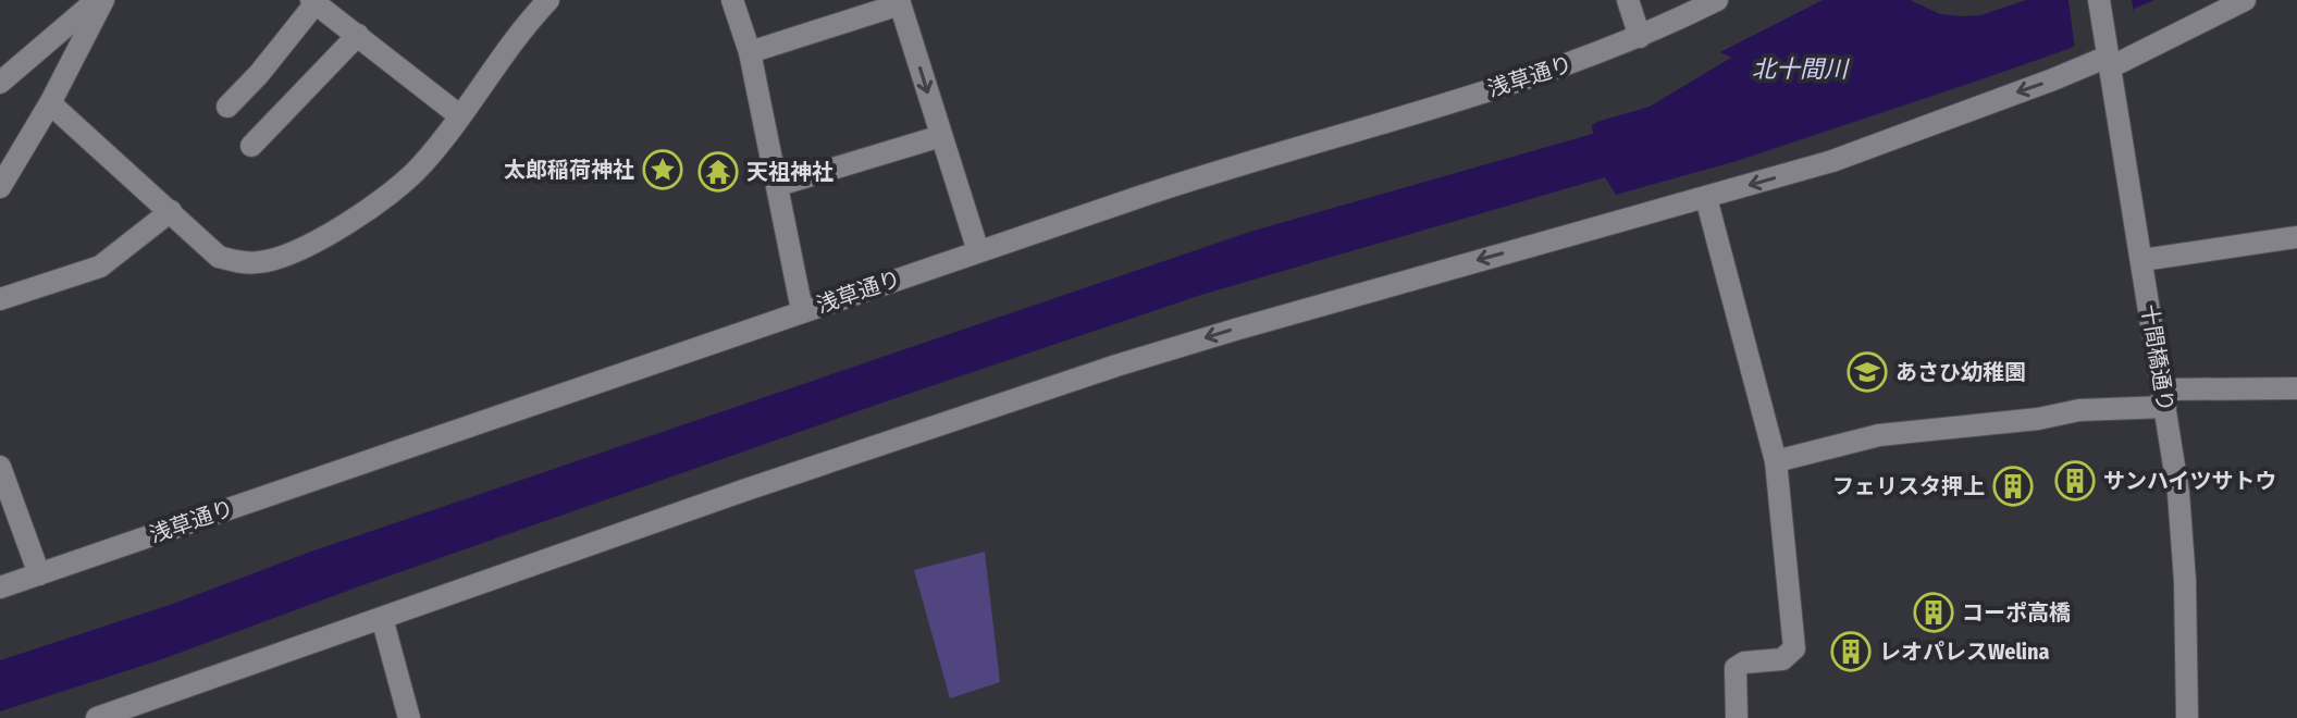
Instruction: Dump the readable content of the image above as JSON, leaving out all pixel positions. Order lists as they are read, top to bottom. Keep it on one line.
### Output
{"streets":{"street":["浅草通り","十間橋通り"]},"water":["北十間川"],"places":{"place":["太郎稲荷神社"],"temple":["天祖神社"],"school or university":["あさひ幼稚園"],"building":["サンハイツサトウ","フェリスタ押上","コーポ高橋","レオパレスWelina"]}}
